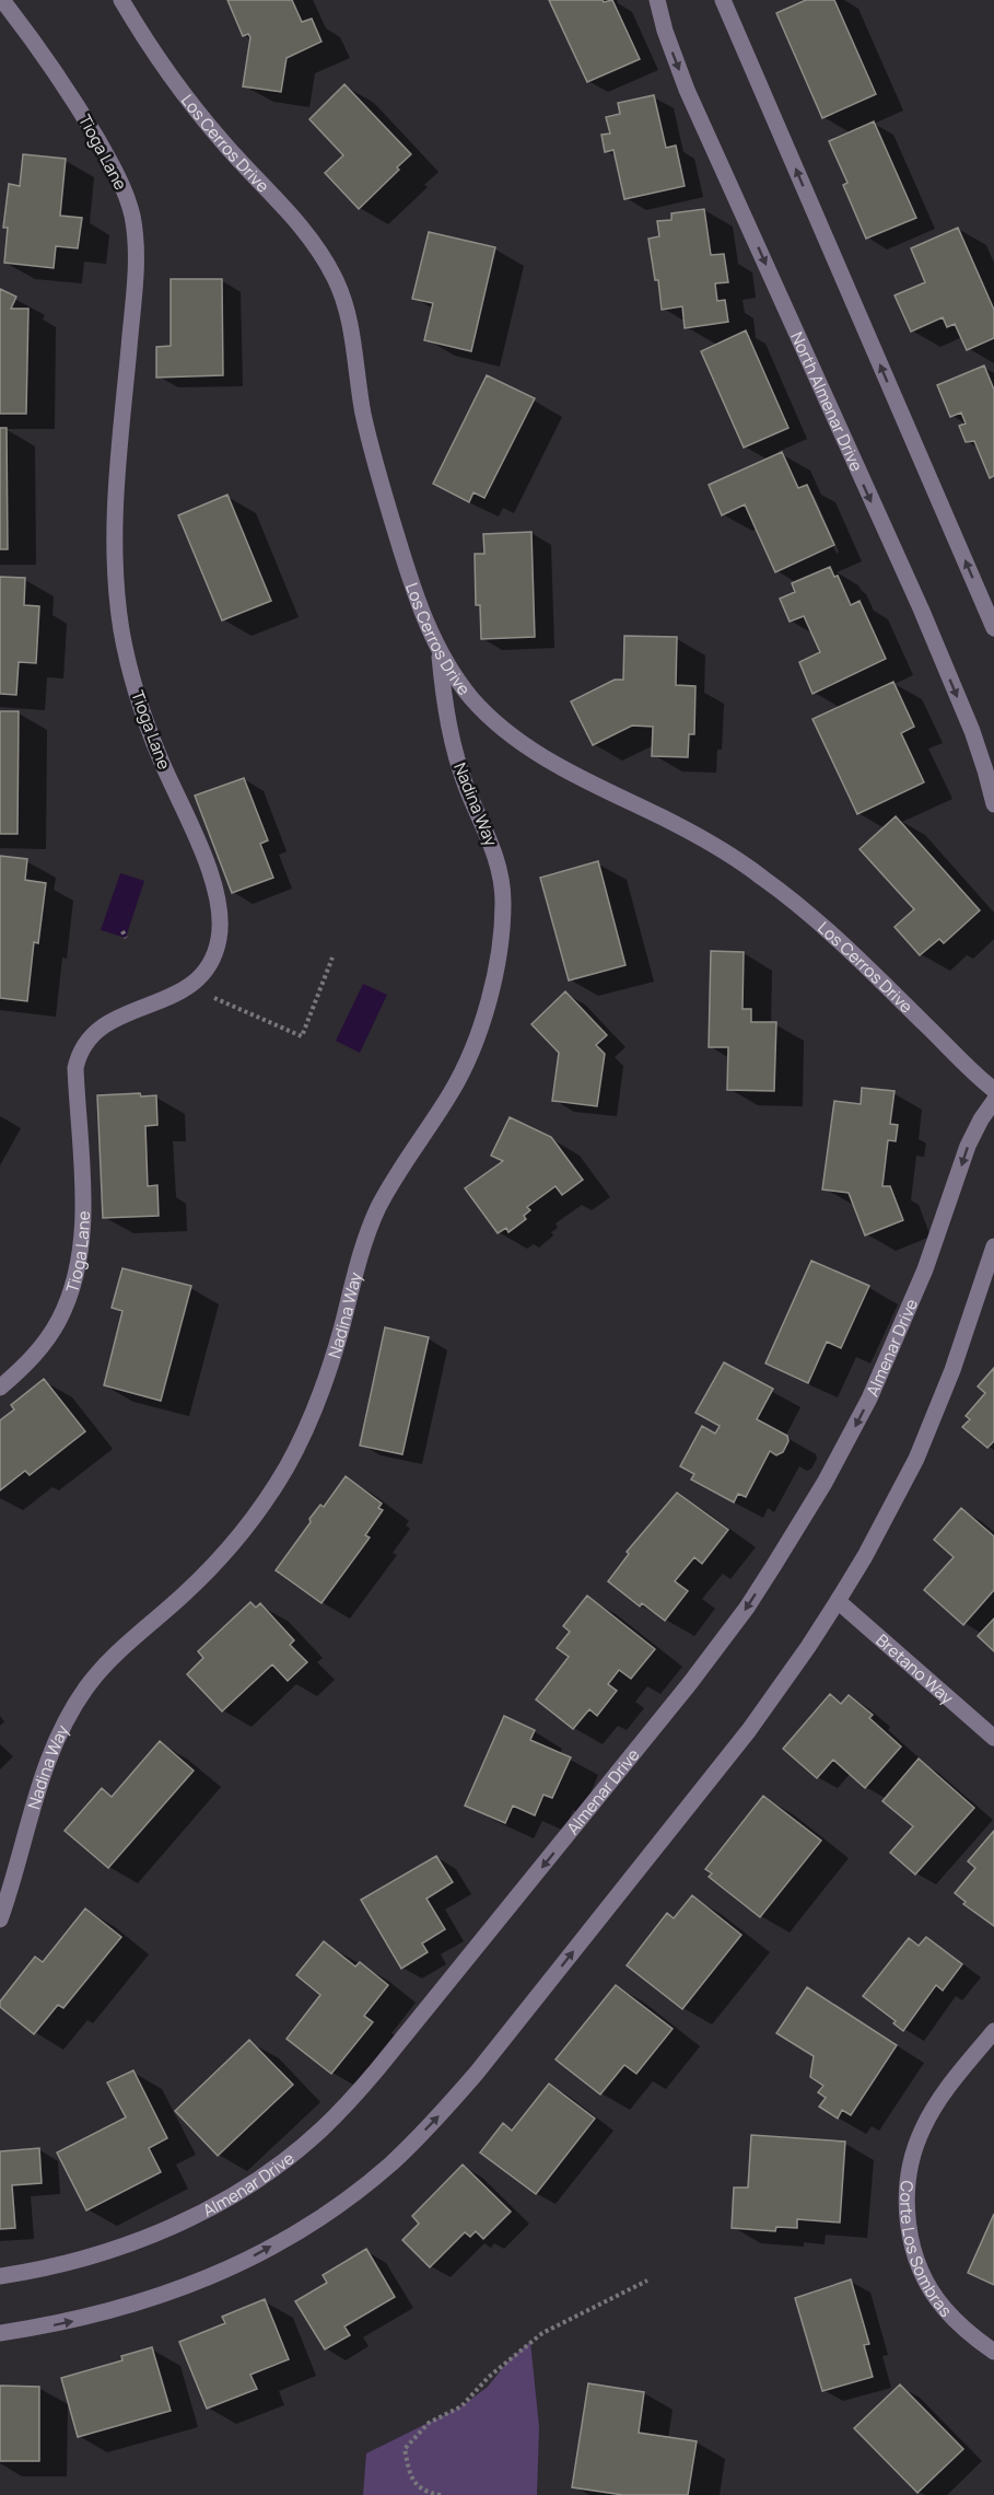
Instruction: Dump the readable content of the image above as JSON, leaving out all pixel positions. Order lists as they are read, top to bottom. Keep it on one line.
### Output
{"streets":{"street":["Los Cerros Drive","Tioga Lane","North Almenar Drive","Nadina Way","Almenar Drive","Bretano Way","Corte Los Sombras"]},"crossings":[["Los Cerros Drive","Nadina Way"]]}
